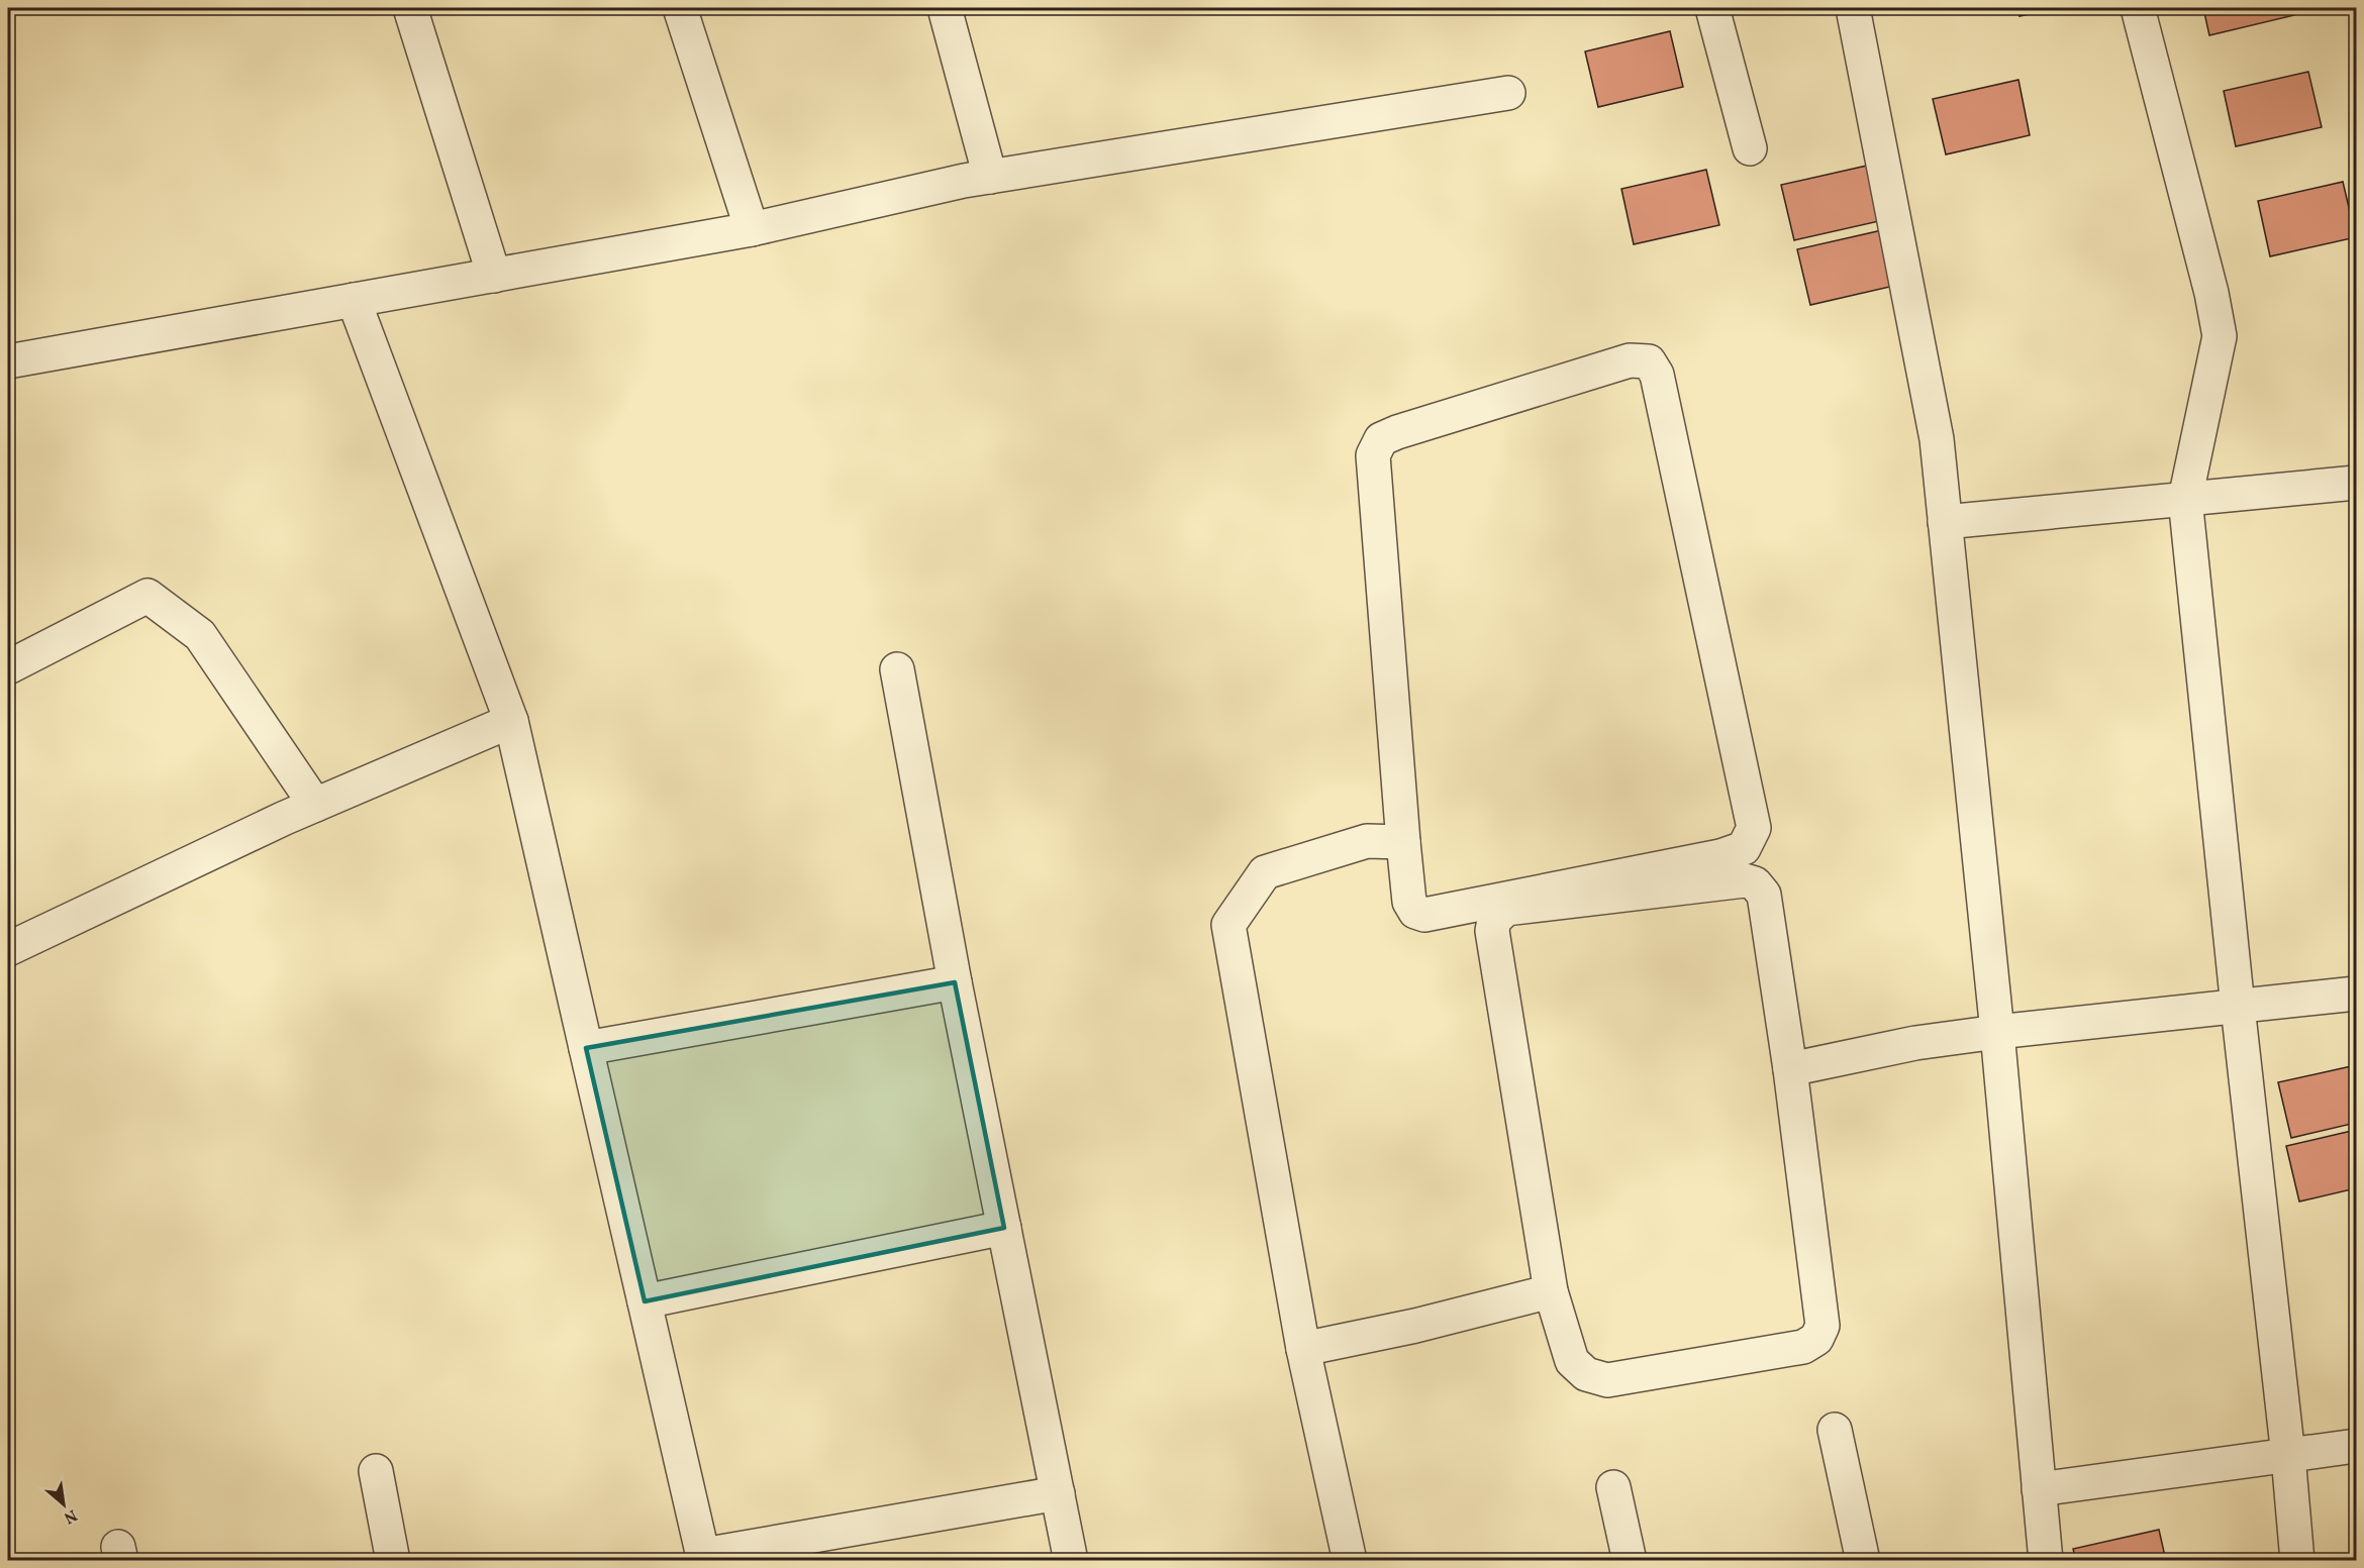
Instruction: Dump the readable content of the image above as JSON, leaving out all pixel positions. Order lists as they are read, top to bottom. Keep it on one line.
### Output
{"north":"bottom right"}
